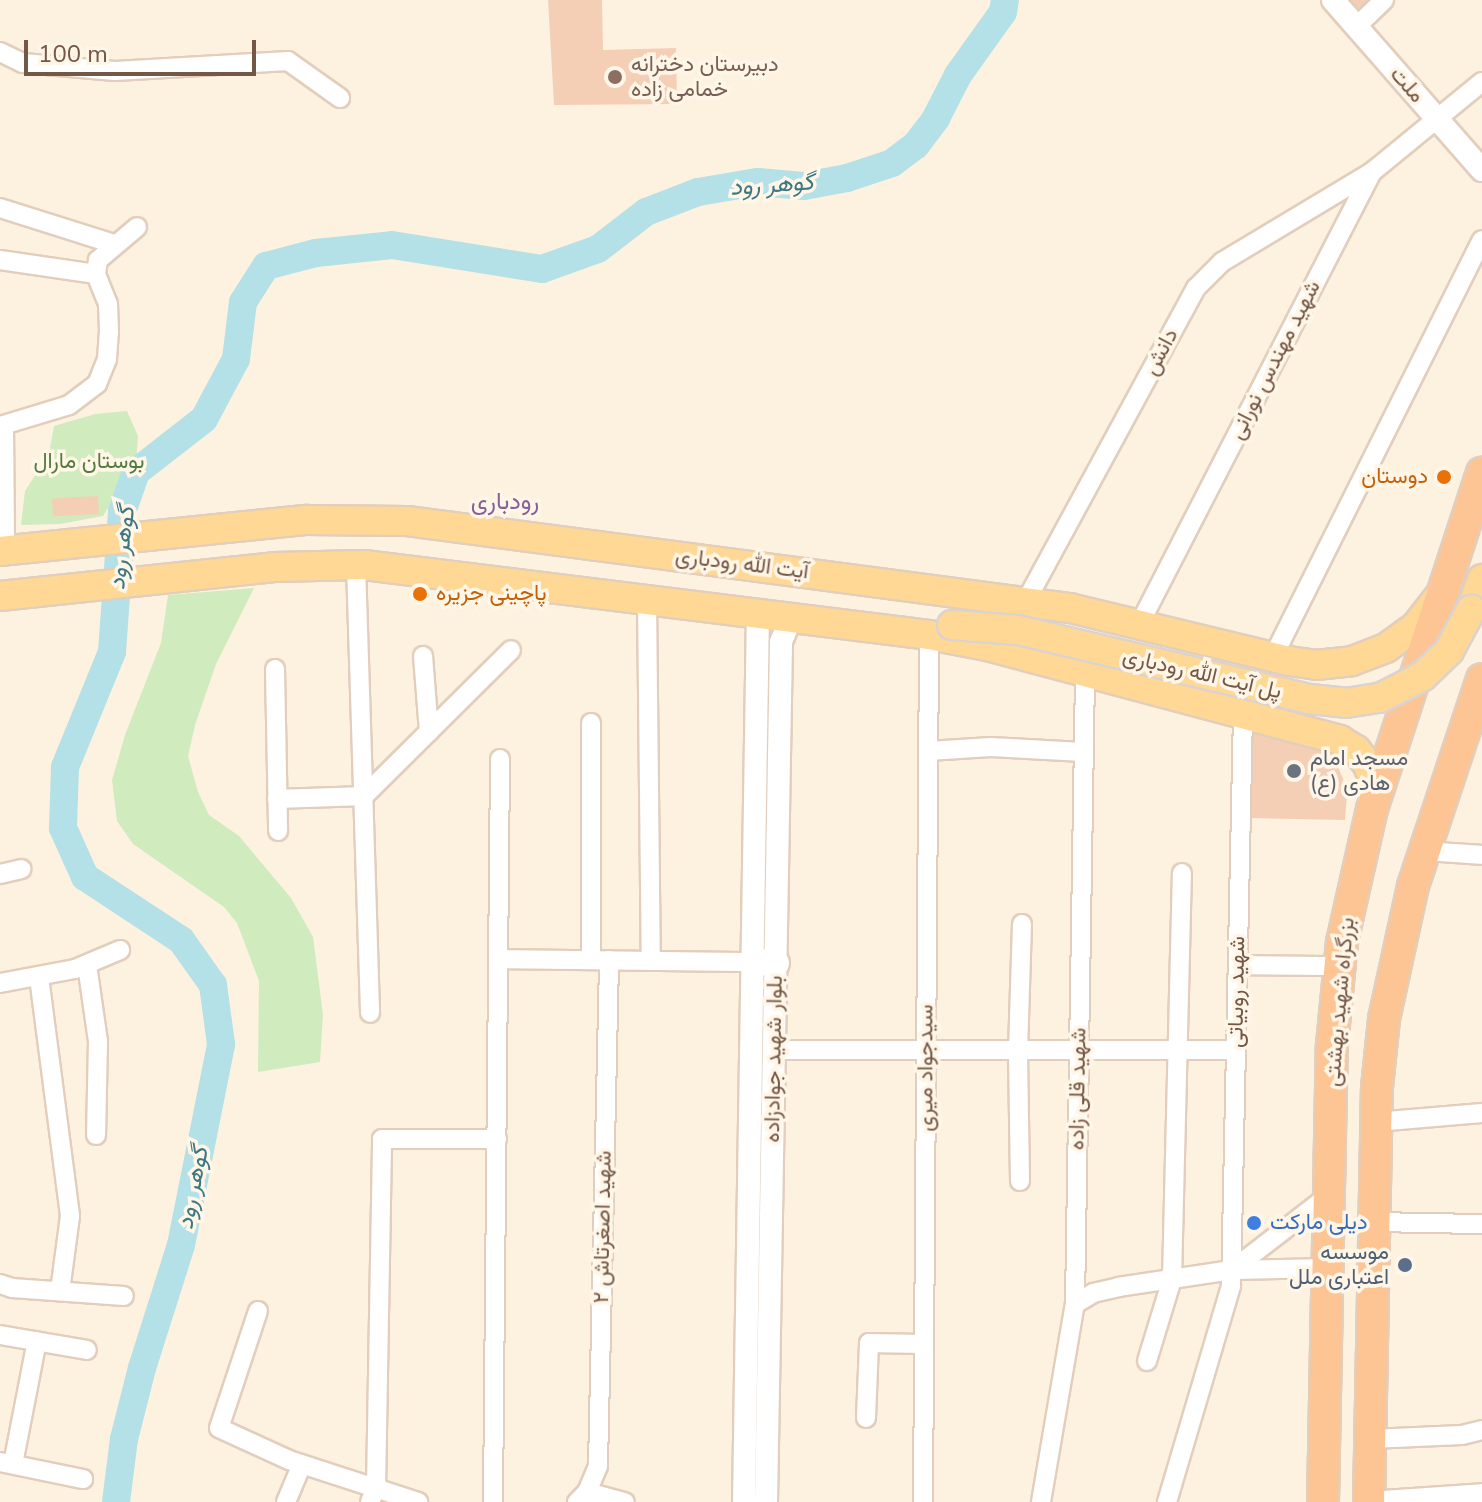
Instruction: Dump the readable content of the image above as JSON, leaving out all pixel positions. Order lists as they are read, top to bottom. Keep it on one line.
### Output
{"streets":{"highway":["بزرگراه شهید بهشتی"],"main road":["آیت الله رودباری","پل آیت الله رودباری"],"street":["ملت","دانش","شهید مهندس نورانی","شهید روبیاتی","بلوار شهید جوادزاده","سیدجواد میری","شهید قلی زاده","شهید اصغرتاش ۲"]},"crossings":[["ملت","شهید مهندس نورانی"],["دانش","شهید مهندس نورانی"],["دانش","آیت الله رودباری"],["شهید مهندس نورانی","آیت الله رودباری"],["آیت الله رودباری","بزرگراه شهید بهشتی"],["پل آیت الله رودباری","بلوار شهید جوادزاده"],["پل آیت الله رودباری","سیدجواد میری"]],"districts":["رودباری"],"water":["گوهر رود"],"parks":["بوستان مارال"],"places":["دبیرستان دخترانه خمامی زاده","دوستان","پاچینی جزیره","مسجد امام هادی (ع)","دیلی مارکت","موسسه اعتباری ملل"],"scale_bar":"100 m"}
